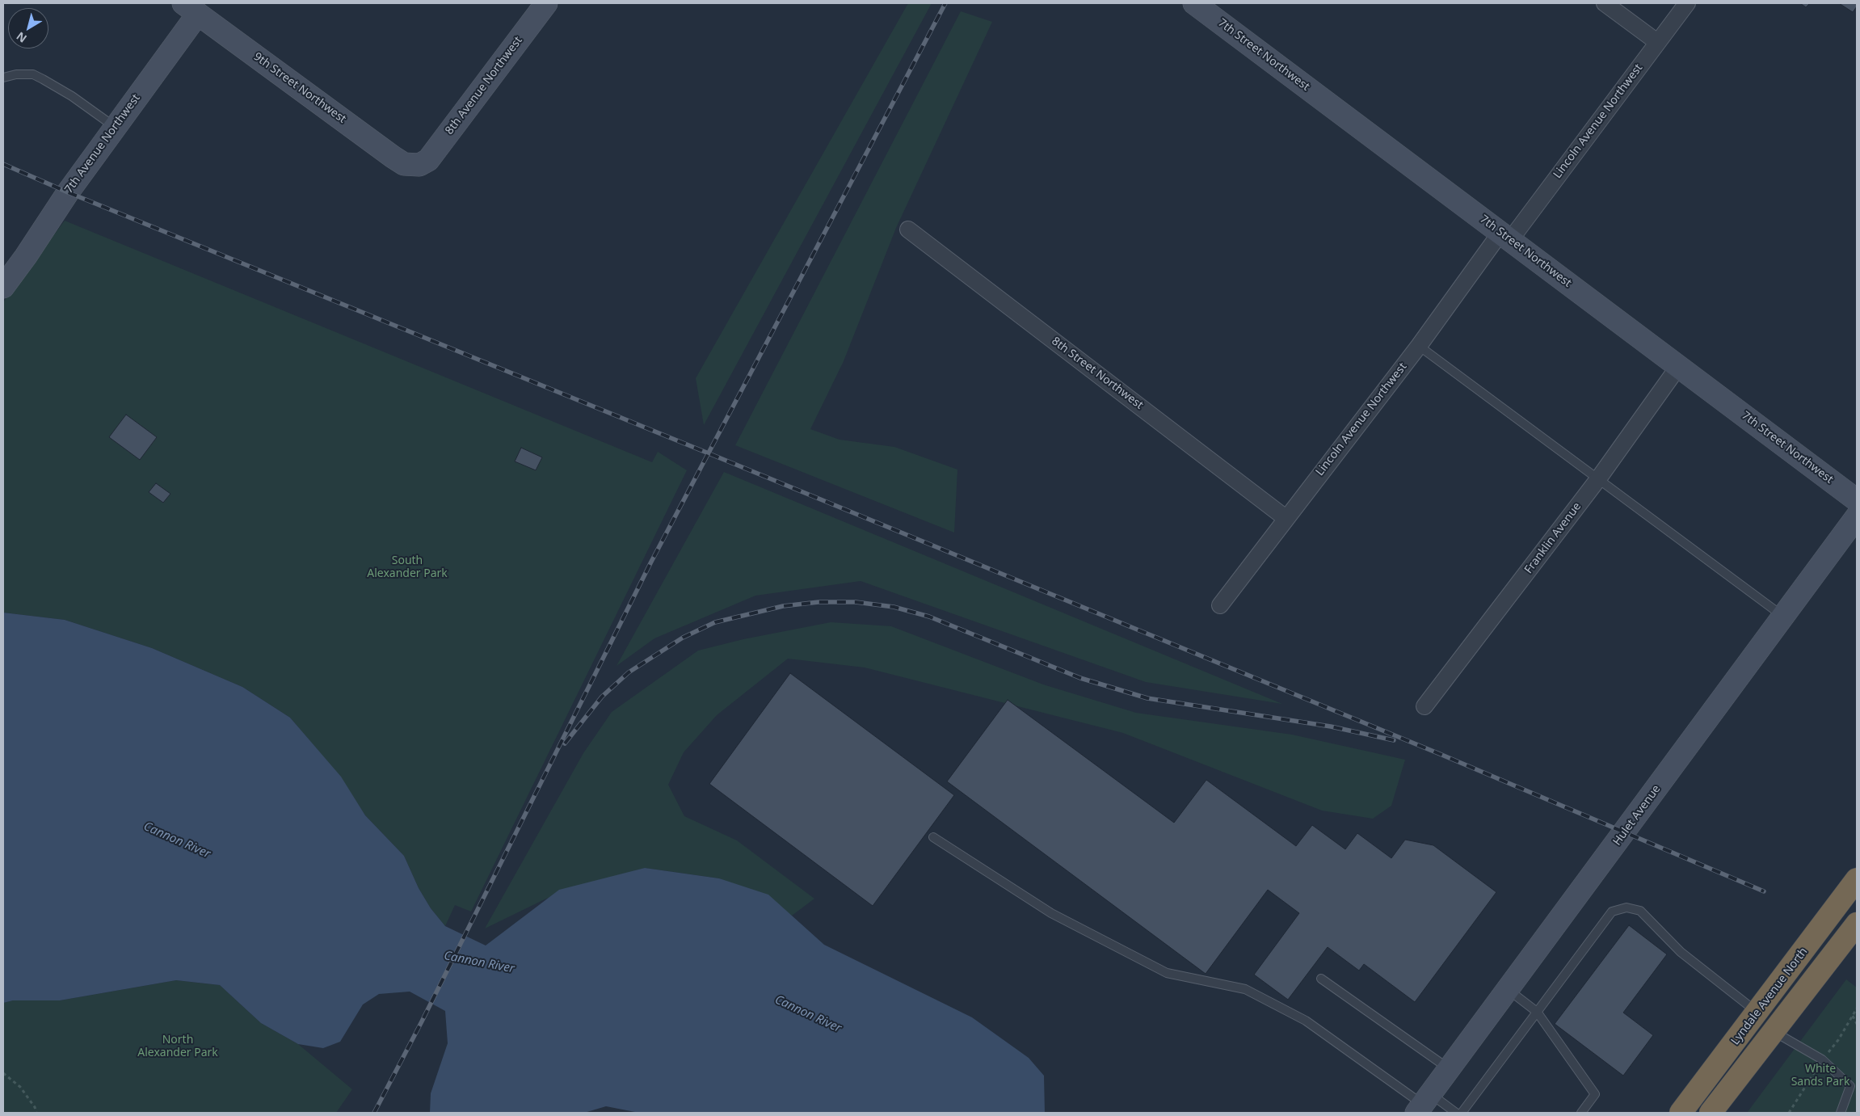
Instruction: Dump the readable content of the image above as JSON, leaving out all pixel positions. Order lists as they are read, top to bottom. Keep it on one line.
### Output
{"streets":{"highway":["Lyndale Avenue North"],"street":["7th Street Northwest","8th Avenue Northwest","9th Street Northwest","Lincoln Avenue Northwest","7th Avenue Northwest","8th Street Northwest","Franklin Avenue","Hulet Avenue"]},"crossings":[["7th Street Northwest","Lincoln Avenue Northwest"],["7th Street Northwest","Franklin Avenue"],["8th Avenue Northwest","9th Street Northwest"],["9th Street Northwest","7th Avenue Northwest"],["Lincoln Avenue Northwest","8th Street Northwest"]],"water":["Cannon River"],"parks":["South Alexander Park","North Alexander Park","White Sands Park"],"north":"bottom left"}
